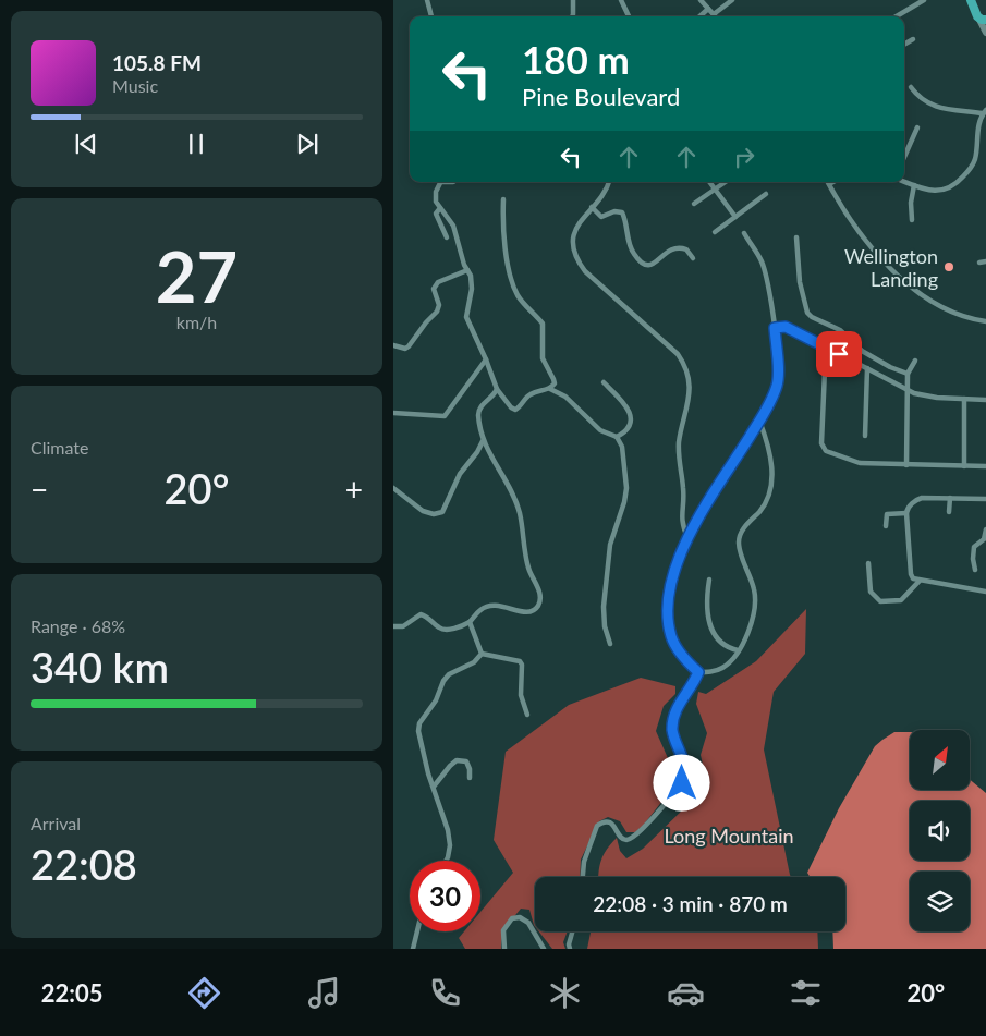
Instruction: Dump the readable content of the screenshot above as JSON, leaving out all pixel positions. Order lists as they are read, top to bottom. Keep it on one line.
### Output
{"parks":["Long Mountain"],"places":["Wellington Landing"],"north":"top right","page":{"turn":["180 m","Pine Boulevard"],"song":["105.8 FM","Music"],"tile":[["27","km/h"],"Climate",["Range · 68%","340 km"],["Arrival","22:08"]],"heat":["−","20°","+"],"limit":"30","trip":"22:08 · 3 min · 870 m","tabs":["22:05","20°"]}}
